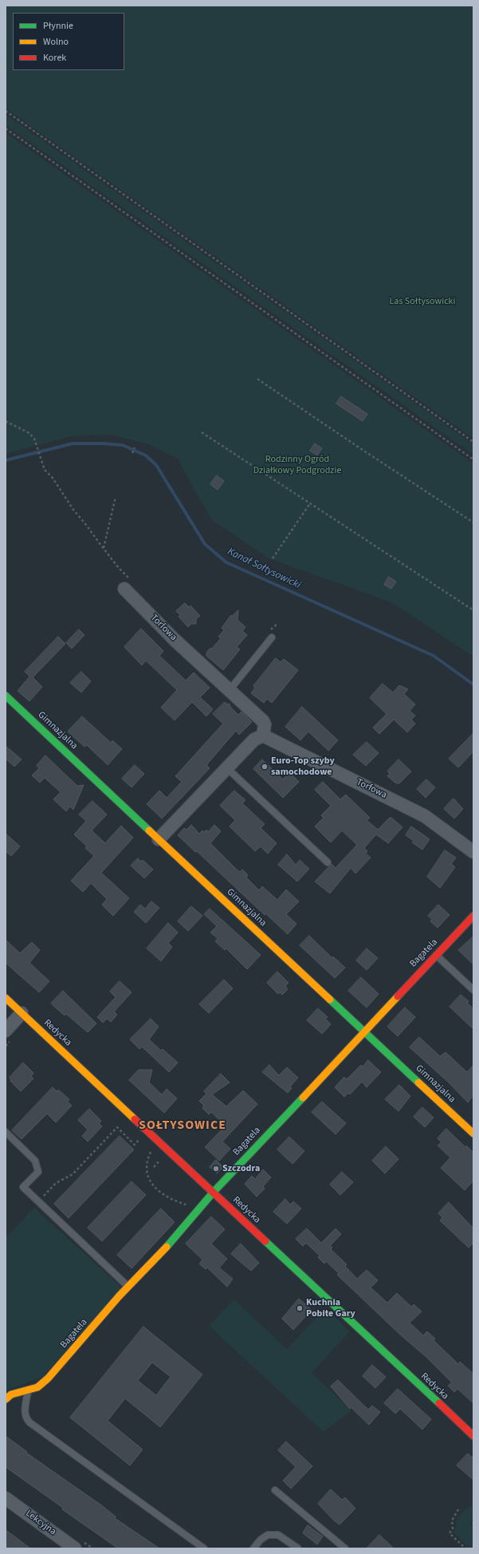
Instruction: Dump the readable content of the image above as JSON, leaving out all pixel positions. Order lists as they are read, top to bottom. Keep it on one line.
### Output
{"streets":{"street":["Torfowa","Gimnazjalna","Bagatela","Redycka","Lekcyjna"]},"crossings":[["Gimnazjalna","Bagatela"],["Bagatela","Redycka"]],"districts":["SOŁTYSOWICE"],"water":["Kanał Sołtysowicki"],"parks":["Las Sołtysowicki","Rodzinny Ogród Działkowy Podgrodzie"],"places":["Euro-Top szyby samochodowe","Szczodra","Kuchnia Pobite Gary"],"legend":["Płynnie","Wolno","Korek"]}
